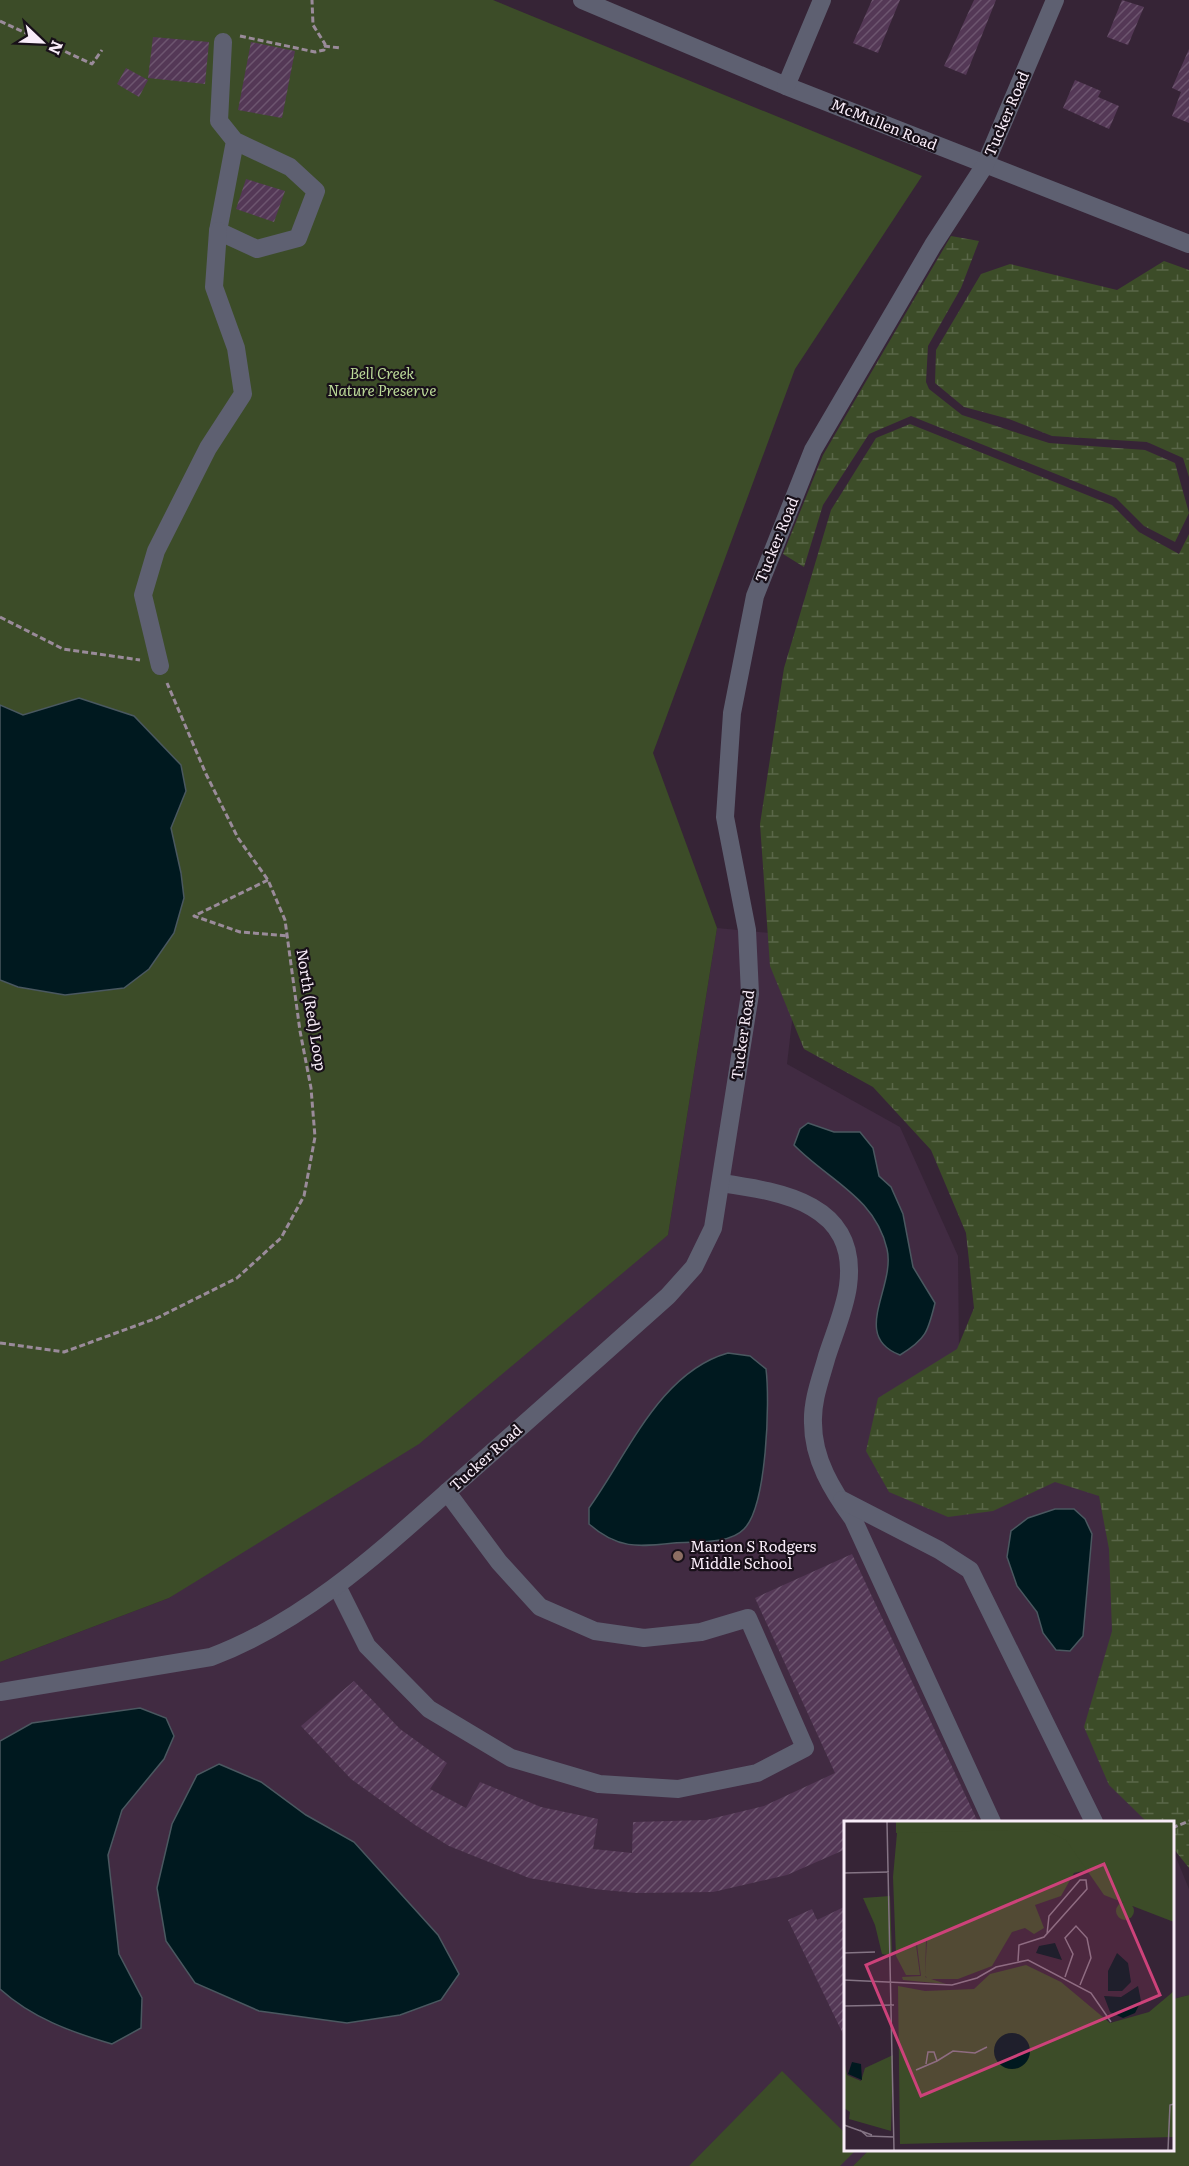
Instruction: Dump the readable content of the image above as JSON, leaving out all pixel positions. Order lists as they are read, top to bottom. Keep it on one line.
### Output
{"streets":{"street":["Tucker Road","McMullen Road"],"path":["North (Red) Loop"]},"crossings":[["Tucker Road","McMullen Road"]],"parks":["Bell Creek Nature Preserve"],"places":["Marion S Rodgers Middle School"],"north":"bottom right"}
